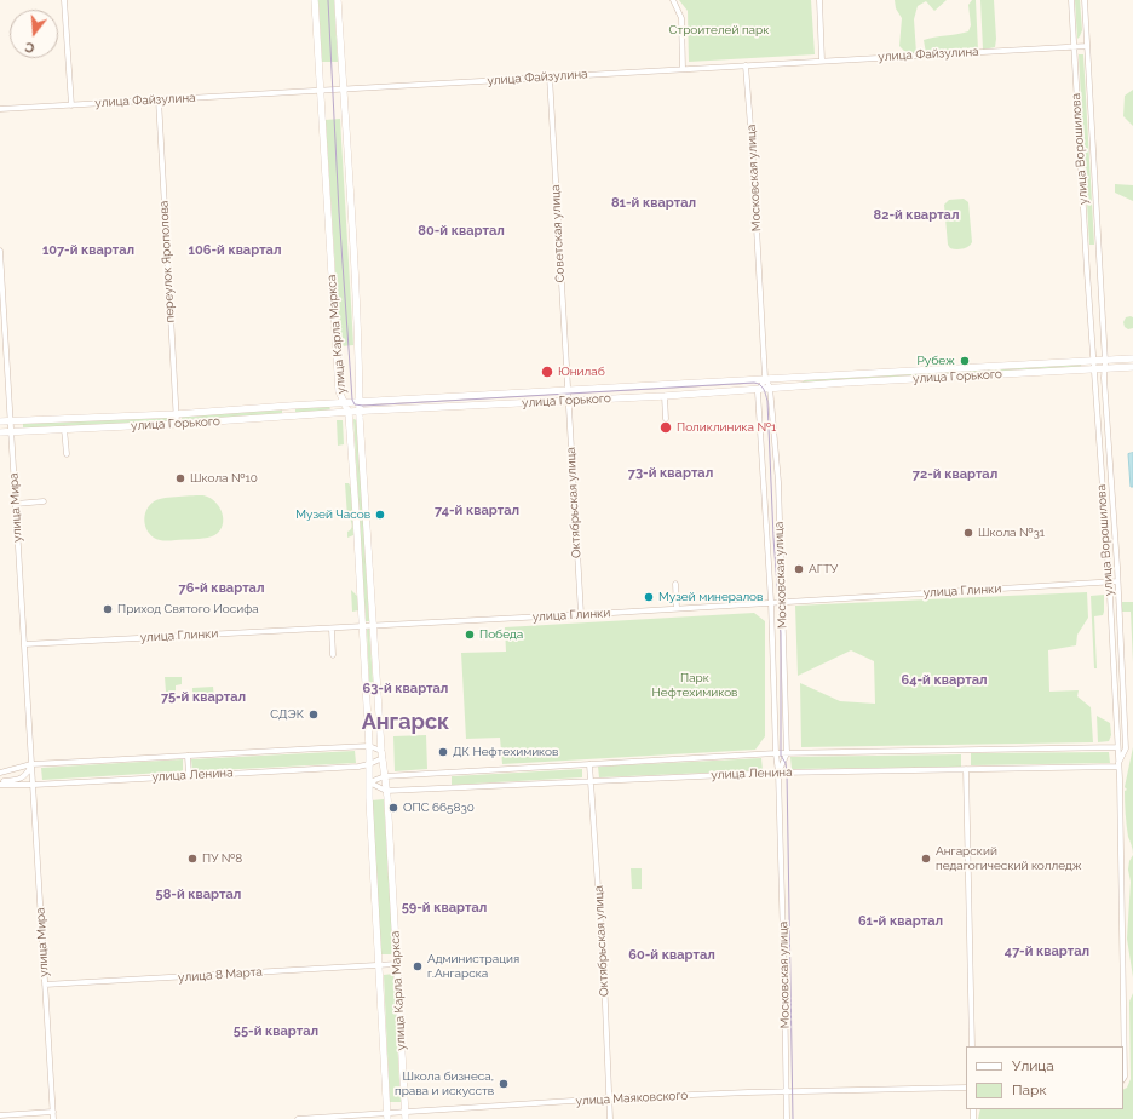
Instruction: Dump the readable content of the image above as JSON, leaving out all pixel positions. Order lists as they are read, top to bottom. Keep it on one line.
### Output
{"streets":{"main road":["улица Карла Маркса","улица Горького"],"street":["улица Файзулина","улица Ворошилова","Московская улица","Советская улица","переулок Ярополова","Октябрьская улица","улица Мира","улица Глинки","улица Ленина","улица 8 Марта","улица Маяковского"]},"crossings":[["улица Файзулина","улица Ворошилова"],["улица Файзулина","Московская улица"],["улица Файзулина","Советская улица"],["улица Файзулина","переулок Ярополова"],["улица Файзулина","улица Карла Маркса"],["улица Ворошилова","улица Горького"],["улица Ворошилова","улица Глинки"],["улица Ворошилова","улица Ленина"],["Московская улица","улица Горького"],["Московская улица","улица Глинки"],["Московская улица","улица Ленина"],["Московская улица","улица Маяковского"],["Советская улица","улица Горького"],["Советская улица","Октябрьская улица"],["переулок Ярополова","улица Горького"],["улица Карла Маркса","улица Горького"],["улица Карла Маркса","улица Глинки"],["улица Карла Маркса","улица Ленина"],["улица Карла Маркса","улица 8 Марта"],["улица Карла Маркса","улица Маяковского"],["улица Горького","Октябрьская улица"],["улица Горького","улица Мира"],["Октябрьская улица","улица Глинки"],["Октябрьская улица","улица Ленина"],["Октябрьская улица","улица Маяковского"],["улица Мира","улица Глинки"],["улица Мира","улица Ленина"],["улица Мира","улица 8 Марта"]],"districts":["81-й квартал","82-й квартал","80-й квартал","107-й квартал","106-й квартал","73-й квартал","72-й квартал","74-й квартал","76-й квартал","64-й квартал","63-й квартал","75-й квартал","Ангарск","58-й квартал","59-й квартал","61-й квартал","47-й квартал","60-й квартал","55-й квартал"],"parks":["Строителей парк","Парк Нефтехимиков"],"places":["Рубеж","Юнилаб","Поликлиника №1","Школа №10","Музей Часов","Школа №31","АГТУ","Музей минералов","Приход Святого Иосифа","Победа","СДЭК","ДК Нефтехимиков","ОПС 665830","ПУ №8","Ангарский педагогический колледж","Администрация г.Ангарска","Школа бизнеса, права и искусств"],"legend":["Улица","Парк"],"north":"bottom"}
